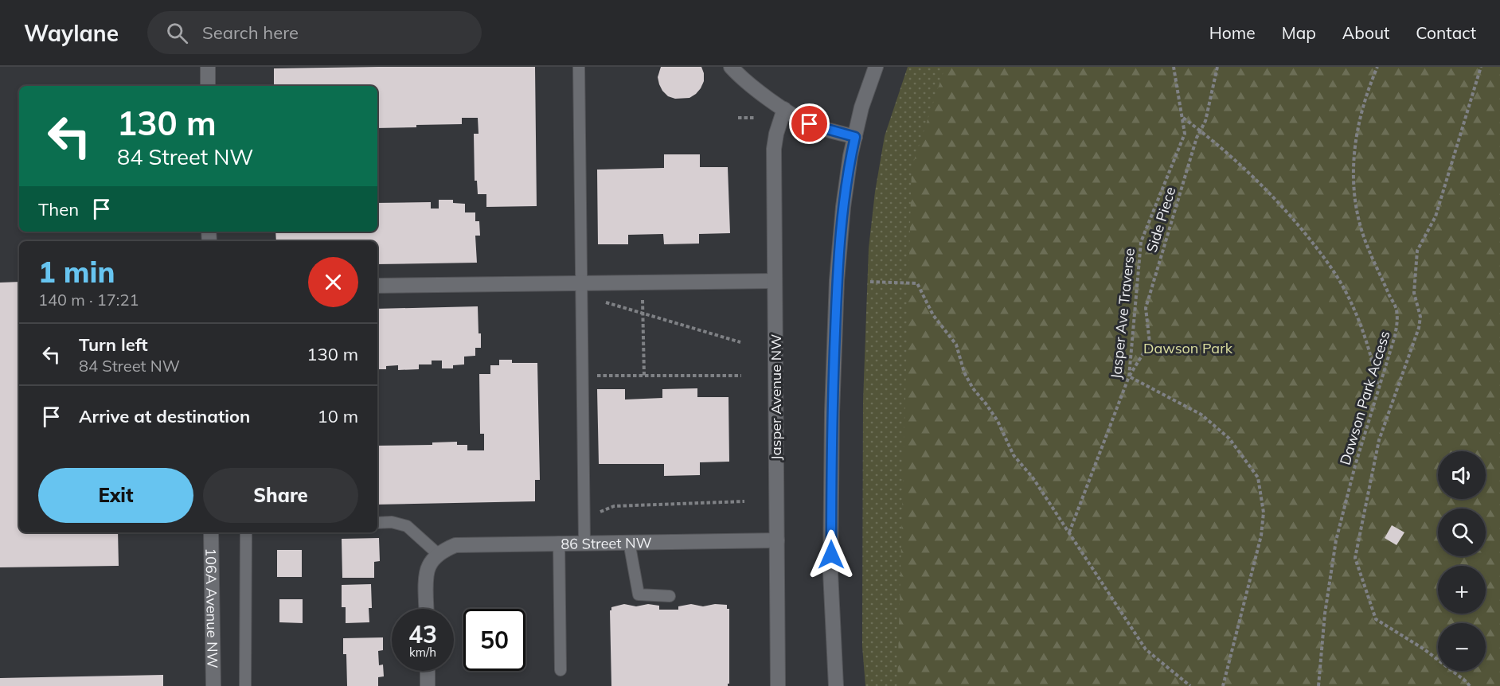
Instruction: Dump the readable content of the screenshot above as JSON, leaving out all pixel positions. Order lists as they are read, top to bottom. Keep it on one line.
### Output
{"streets":{"street":["Jasper Avenue NW","86 Street NW","106A Avenue NW"],"path":["Side Piece","Jasper Ave Traverse","Dawson Park Access"]},"crossings":[["Side Piece","Jasper Ave Traverse"],["Jasper Avenue NW","86 Street NW"]],"parks":["Dawson Park"],"page":{"header":"Waylane","search":"Search here","nav":["Home","Map","About","Contact"],"turn":["130 m","84 Street NW"],"then":"Then","heading":["1 min","140 m · 17:21"],"list":[{"name":"Turn left","note":"84 Street NW","value":"130 m"},{"name":"Arrive at destination","value":"10 m"}],"map_buttons":["+","−"],"buttons":["Exit","Share"],"speed":"43 km/h","limit":"50"}}
